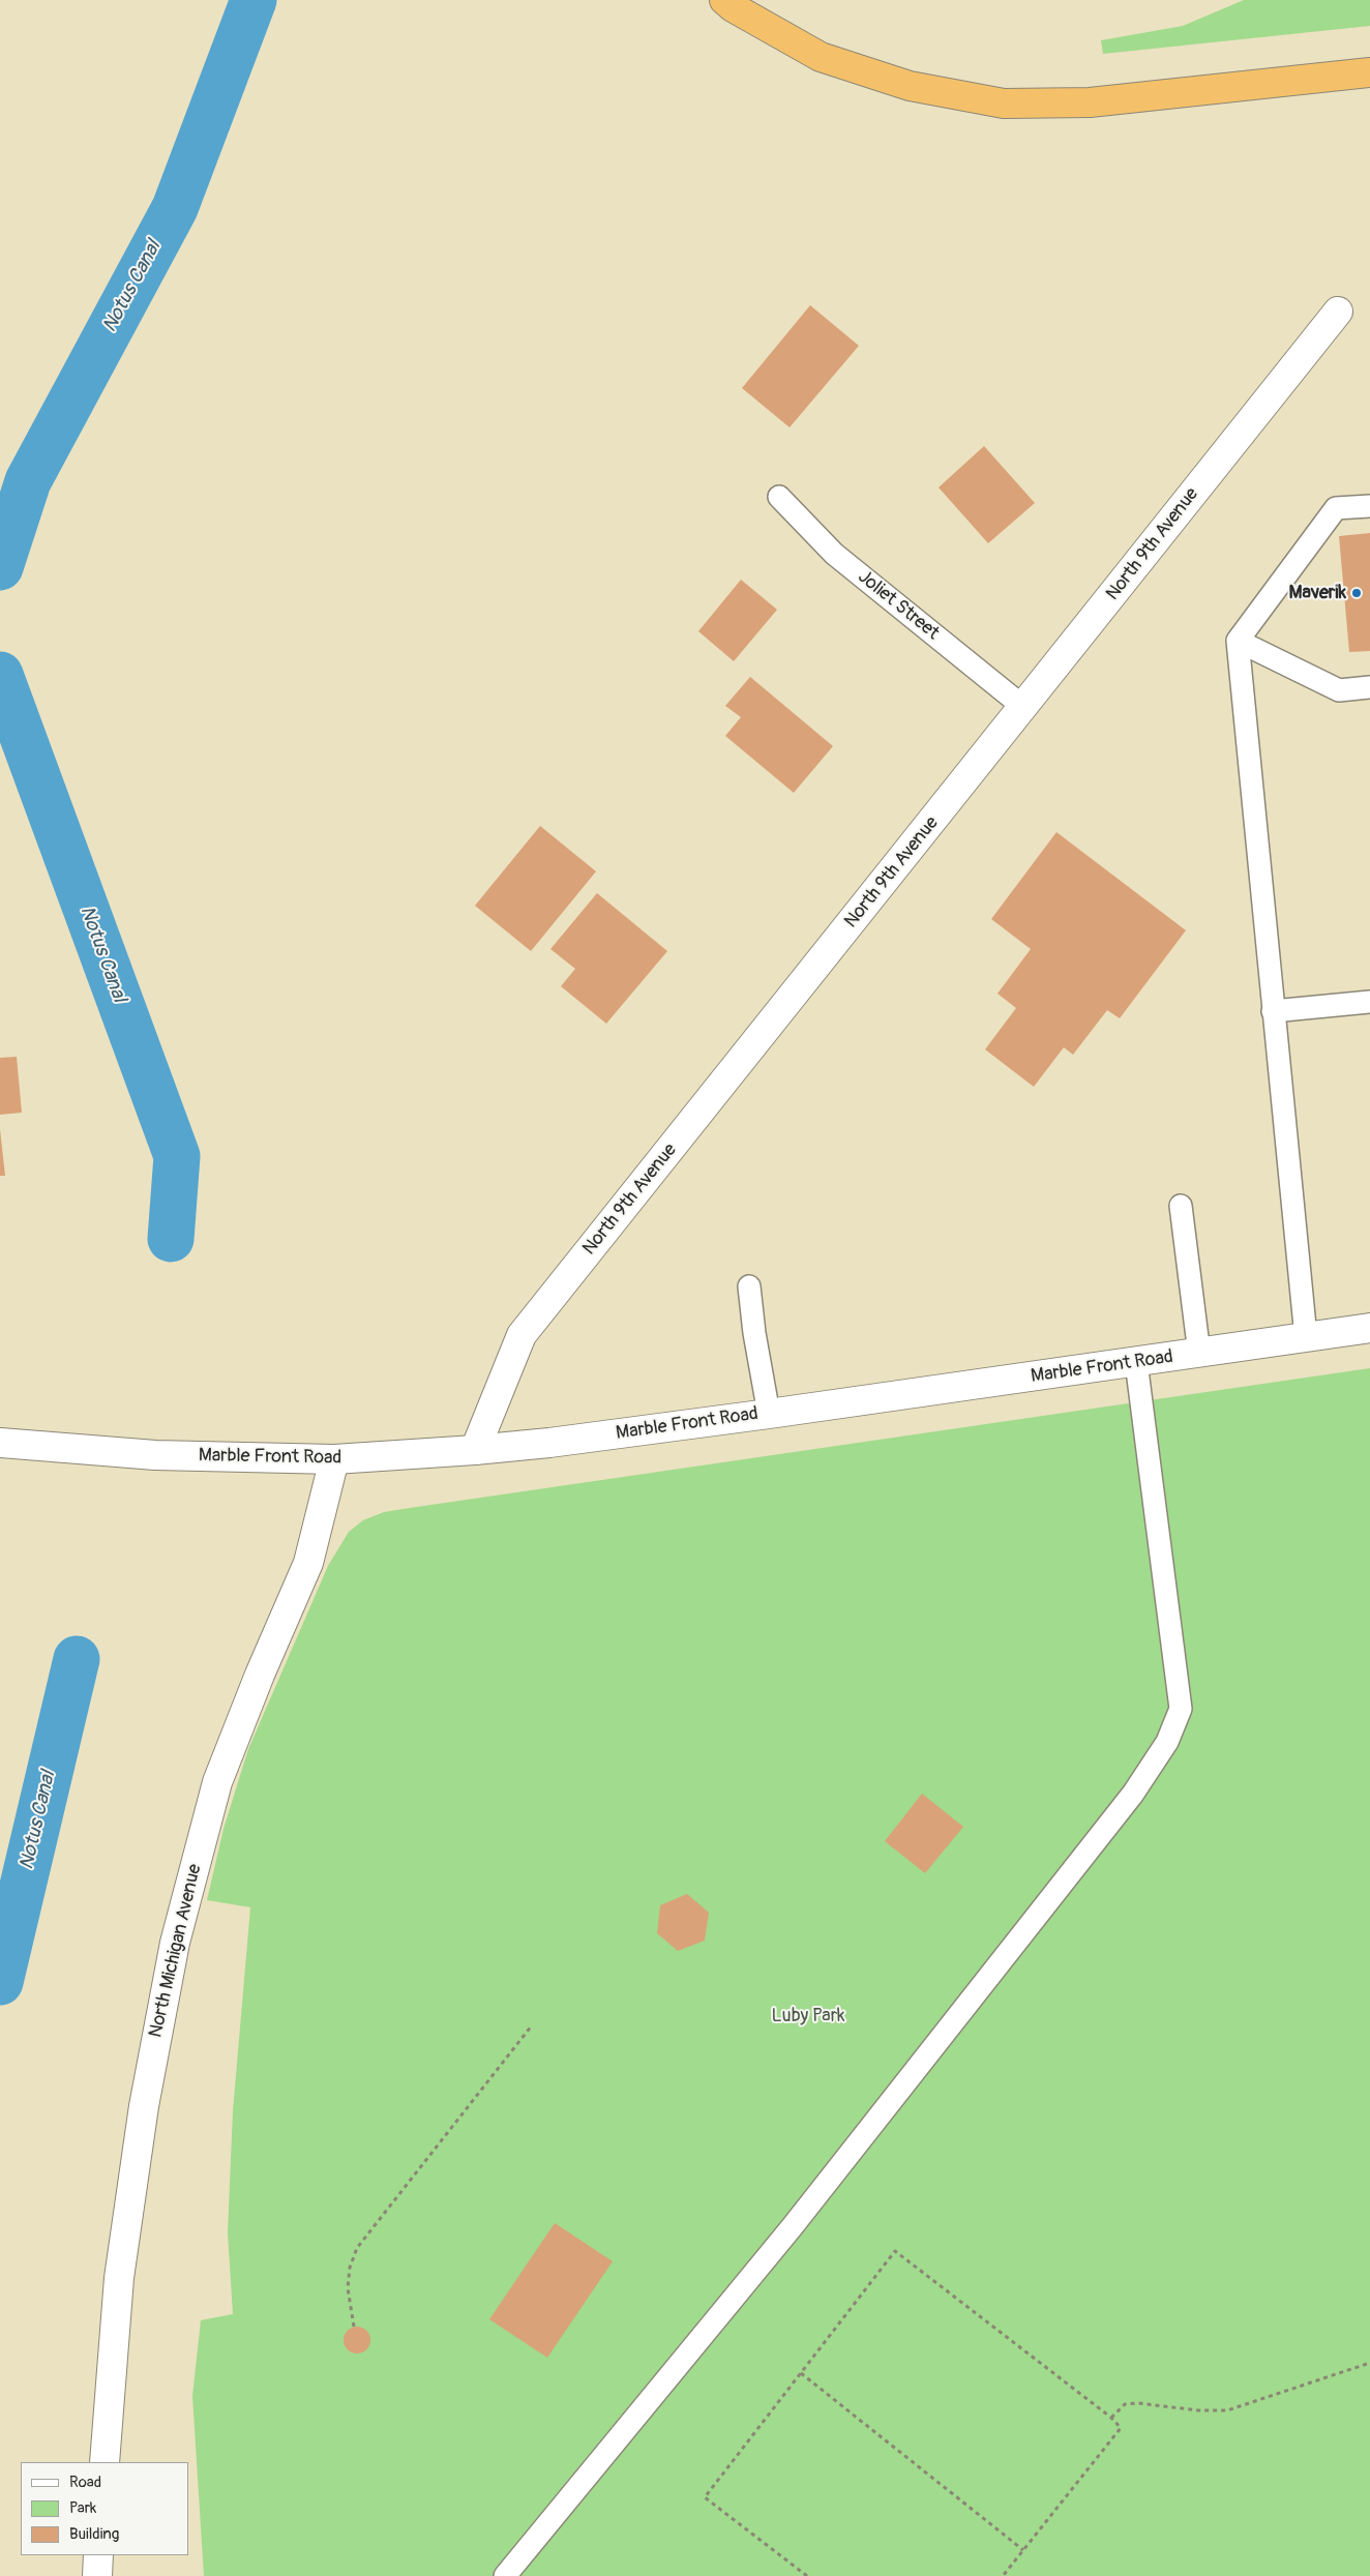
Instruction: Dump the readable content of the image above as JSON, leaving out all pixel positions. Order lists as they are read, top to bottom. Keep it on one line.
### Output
{"streets":{"street":["North 9th Avenue","Marble Front Road","North Michigan Avenue"],"lane":["Joliet Street"]},"crossings":[["North 9th Avenue","Joliet Street"],["North 9th Avenue","Marble Front Road"],["Marble Front Road","North Michigan Avenue"]],"water":["Notus Canal"],"parks":["Luby Park"],"places":["Maverik"],"legend":["Road","Park","Building"]}
